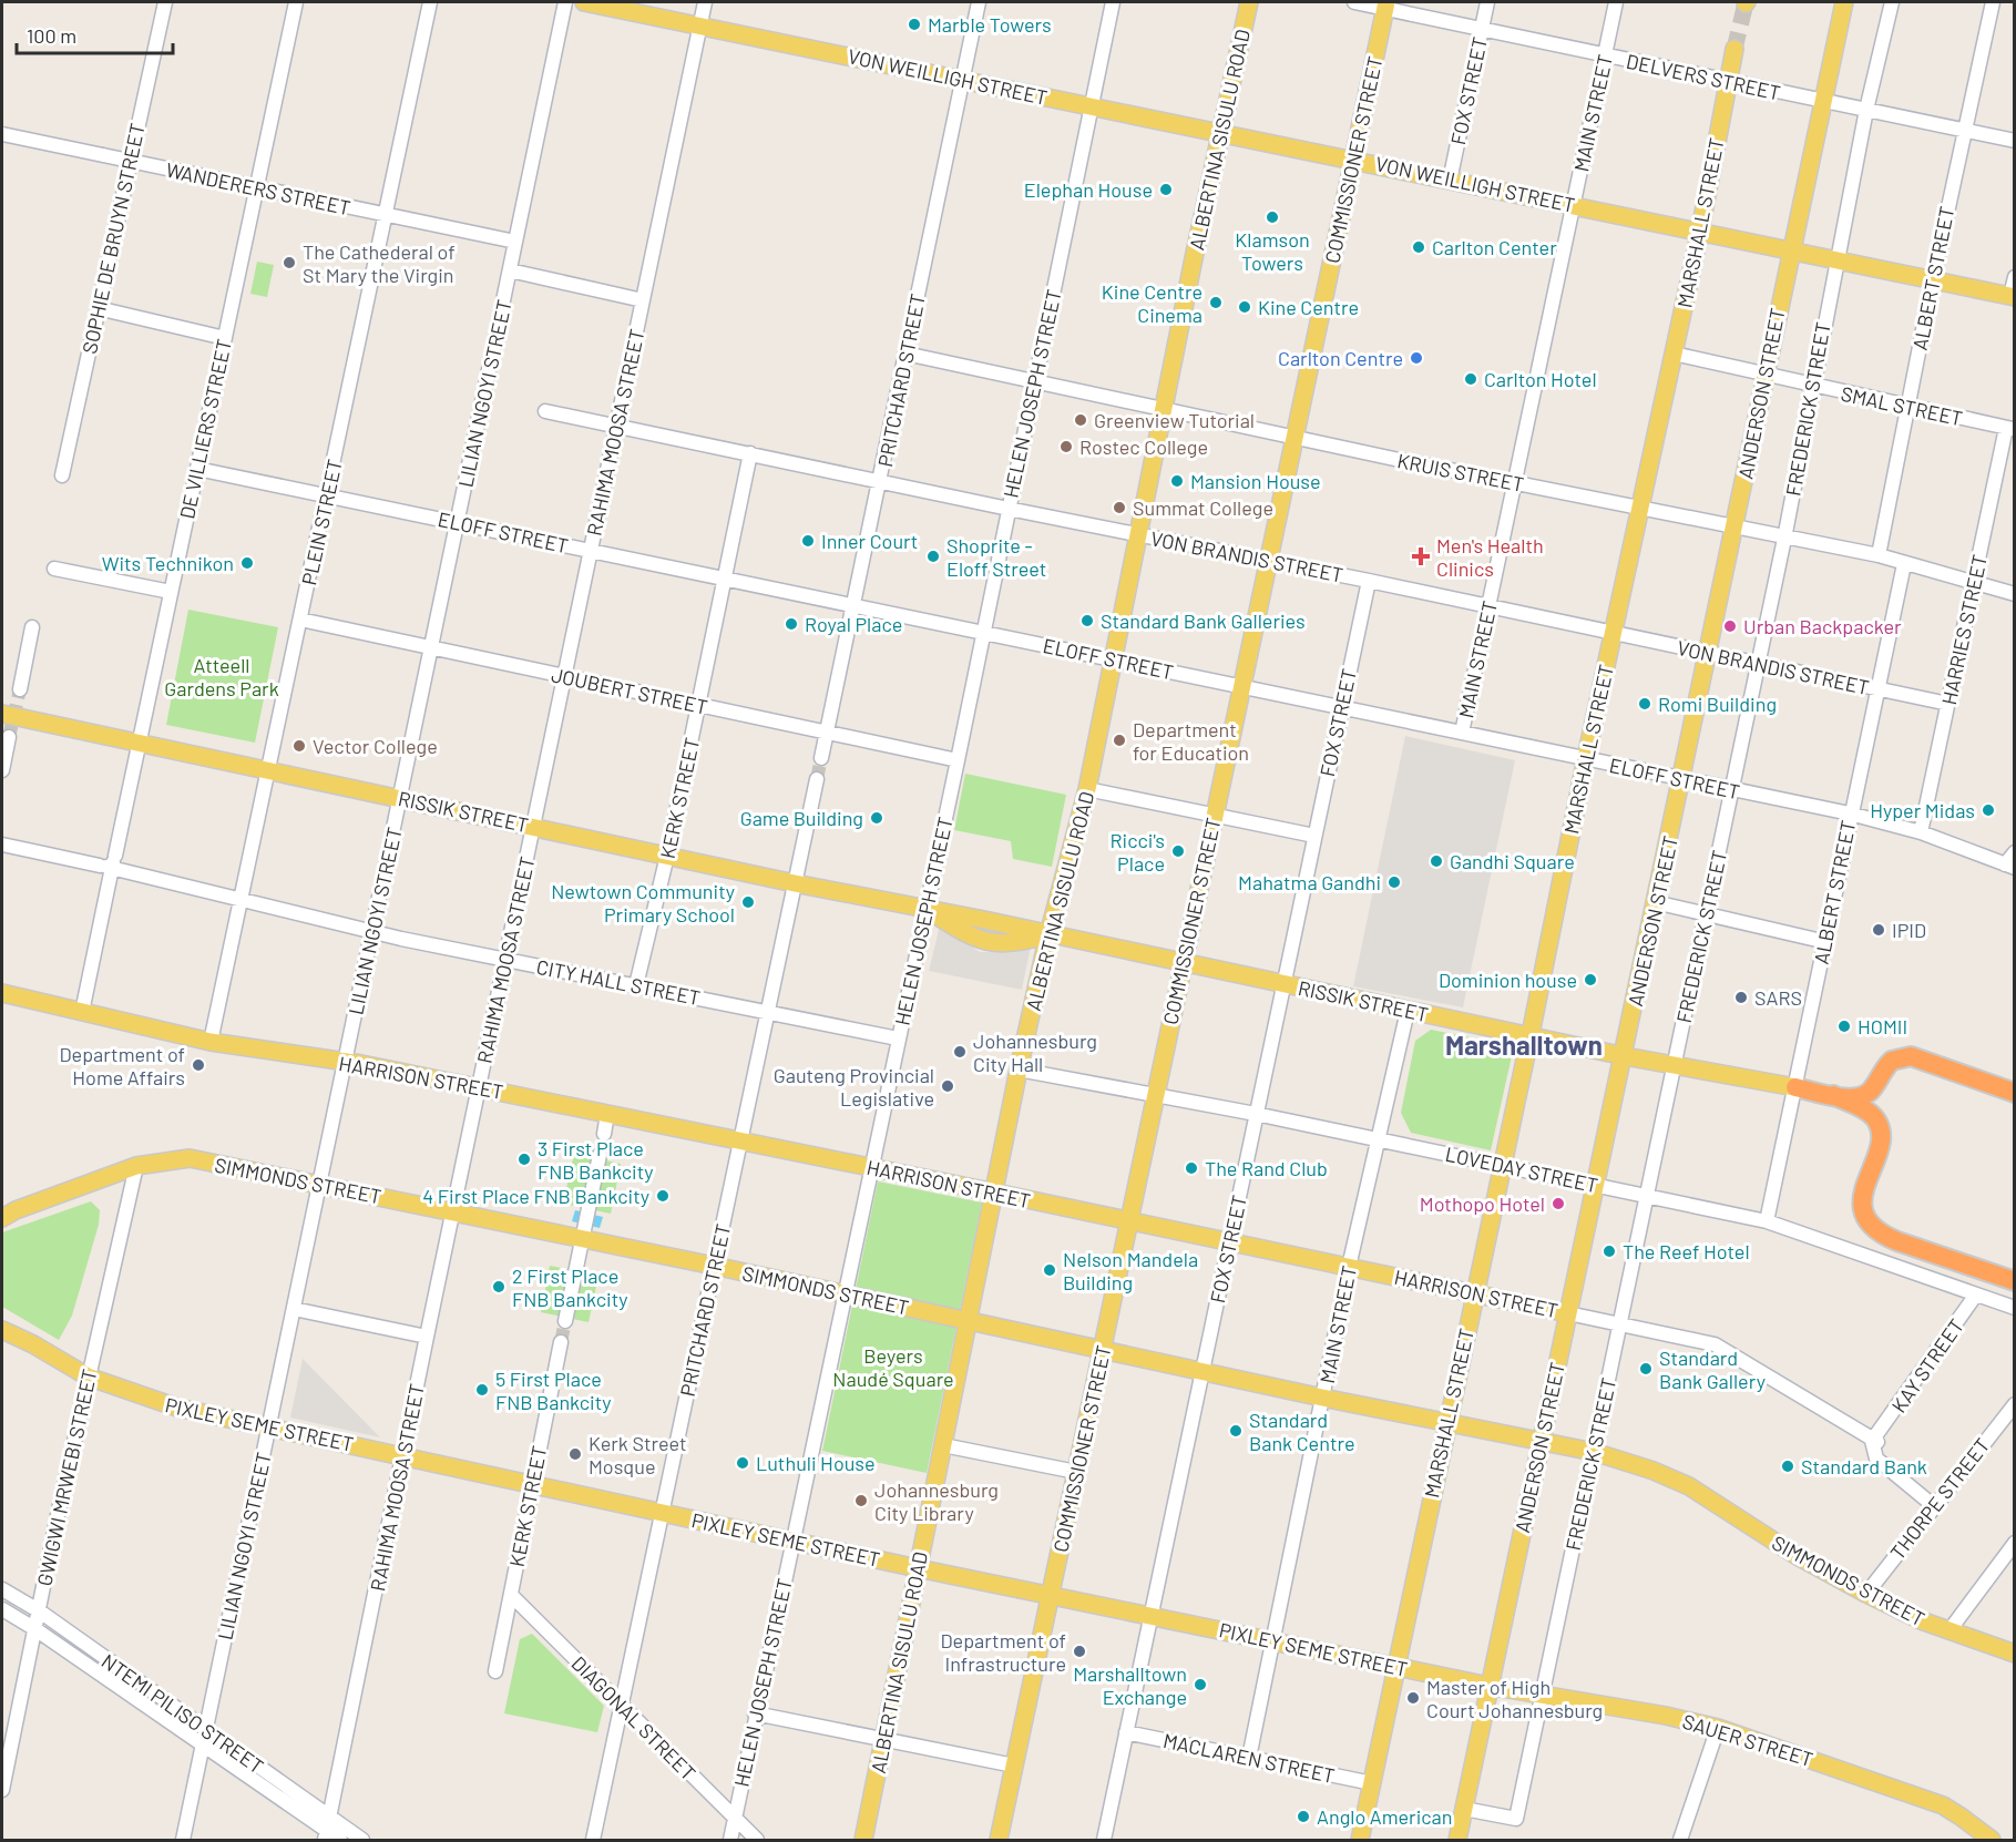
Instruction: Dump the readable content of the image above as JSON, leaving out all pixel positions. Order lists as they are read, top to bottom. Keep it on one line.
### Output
{"streets":{"main road":["VON WEILLIGH STREET","ALBERTINA SISULU ROAD","COMMISSIONER STREET","MARSHALL STREET","ANDERSON STREET","RISSIK STREET","HARRISON STREET","SIMMONDS STREET","PIXLEY SEME STREET","SAUER STREET"],"street":["DELVERS STREET","FOX STREET","MAIN STREET","WANDERERS STREET","SOPHIE DE BRUYN STREET","ALBERT STREET","PRITCHARD STREET","LILIAN NGOYI STREET","HELEN JOSEPH STREET","SMAL STREET","FREDERICK STREET","DE VILLIERS STREET","RAHIMA MOOSA STREET","KRUIS STREET","PLEIN STREET","ELOFF STREET","VON BRANDIS STREET","HARRIES STREET","JOUBERT STREET","KERK STREET","CITY HALL STREET","LOVEDAY STREET","KAY STREET","GWIGWI MRWEBI STREET","THORPE STREET","NTEMI PILISO STREET","DIAGONAL STREET","MACLAREN STREET"]},"crossings":[["VON WEILLIGH STREET","FOX STREET"],["VON WEILLIGH STREET","MAIN STREET"],["VON WEILLIGH STREET","ALBERTINA SISULU ROAD"],["VON WEILLIGH STREET","COMMISSIONER STREET"],["VON WEILLIGH STREET","MARSHALL STREET"],["VON WEILLIGH STREET","ALBERT STREET"],["VON WEILLIGH STREET","PRITCHARD STREET"],["VON WEILLIGH STREET","HELEN JOSEPH STREET"],["VON WEILLIGH STREET","ANDERSON STREET"],["VON WEILLIGH STREET","FREDERICK STREET"],["VON WEILLIGH STREET","RAHIMA MOOSA STREET"],["DELVERS STREET","FOX STREET"],["DELVERS STREET","MAIN STREET"],["DELVERS STREET","COMMISSIONER STREET"],["DELVERS STREET","MARSHALL STREET"],["DELVERS STREET","ALBERT STREET"],["DELVERS STREET","ANDERSON STREET"],["DELVERS STREET","FREDERICK STREET"],["FOX STREET","ELOFF STREET"],["FOX STREET","VON BRANDIS STREET"],["FOX STREET","RISSIK STREET"],["FOX STREET","HARRISON STREET"],["FOX STREET","LOVEDAY STREET"],["FOX STREET","SIMMONDS STREET"],["FOX STREET","PIXLEY SEME STREET"],["FOX STREET","MACLAREN STREET"],["MAIN STREET","KRUIS STREET"],["MAIN STREET","ELOFF STREET"],["MAIN STREET","VON BRANDIS STREET"],["MAIN STREET","RISSIK STREET"],["MAIN STREET","HARRISON STREET"],["MAIN STREET","LOVEDAY STREET"],["MAIN STREET","SIMMONDS STREET"],["MAIN STREET","PIXLEY SEME STREET"],["MAIN STREET","MACLAREN STREET"],["ALBERTINA SISULU ROAD","KRUIS STREET"],["ALBERTINA SISULU ROAD","ELOFF STREET"],["ALBERTINA SISULU ROAD","VON BRANDIS STREET"],["ALBERTINA SISULU ROAD","RISSIK STREET"],["ALBERTINA SISULU ROAD","HARRISON STREET"],["ALBERTINA SISULU ROAD","LOVEDAY STREET"],["ALBERTINA SISULU ROAD","SIMMONDS STREET"],["ALBERTINA SISULU ROAD","PIXLEY SEME STREET"],["COMMISSIONER STREET","KRUIS STREET"],["COMMISSIONER STREET","ELOFF STREET"],["COMMISSIONER STREET","VON BRANDIS STREET"],["COMMISSIONER STREET","RISSIK STREET"],["COMMISSIONER STREET","HARRISON STREET"],["COMMISSIONER STREET","LOVEDAY STREET"],["COMMISSIONER STREET","SIMMONDS STREET"],["COMMISSIONER STREET","PIXLEY SEME STREET"],["WANDERERS STREET","SOPHIE DE BRUYN STREET"],["WANDERERS STREET","LILIAN NGOYI STREET"],["WANDERERS STREET","DE VILLIERS STREET"],["WANDERERS STREET","PLEIN STREET"],["MARSHALL STREET","SMAL STREET"],["MARSHALL STREET","KRUIS STREET"],["MARSHALL STREET","ELOFF STREET"],["MARSHALL STREET","VON BRANDIS STREET"],["MARSHALL STREET","RISSIK STREET"],["MARSHALL STREET","HARRISON STREET"],["MARSHALL STREET","LOVEDAY STREET"],["MARSHALL STREET","SIMMONDS STREET"],["MARSHALL STREET","PIXLEY SEME STREET"],["MARSHALL STREET","MACLAREN STREET"],["ALBERT STREET","SMAL STREET"],["ALBERT STREET","KRUIS STREET"],["ALBERT STREET","ELOFF STREET"],["ALBERT STREET","VON BRANDIS STREET"],["ALBERT STREET","RISSIK STREET"],["ALBERT STREET","LOVEDAY STREET"],["PRITCHARD STREET","KRUIS STREET"],["PRITCHARD STREET","ELOFF STREET"],["PRITCHARD STREET","VON BRANDIS STREET"],["PRITCHARD STREET","JOUBERT STREET"],["PRITCHARD STREET","RISSIK STREET"],["PRITCHARD STREET","CITY HALL STREET"],["PRITCHARD STREET","HARRISON STREET"],["PRITCHARD STREET","SIMMONDS STREET"],["PRITCHARD STREET","PIXLEY SEME STREET"],["PRITCHARD STREET","DIAGONAL STREET"],["LILIAN NGOYI STREET","ELOFF STREET"],["LILIAN NGOYI STREET","JOUBERT STREET"],["LILIAN NGOYI STREET","RISSIK STREET"],["LILIAN NGOYI STREET","CITY HALL STREET"],["LILIAN NGOYI STREET","HARRISON STREET"],["LILIAN NGOYI STREET","SIMMONDS STREET"],["LILIAN NGOYI STREET","PIXLEY SEME STREET"],["LILIAN NGOYI STREET","NTEMI PILISO STREET"],["HELEN JOSEPH STREET","KRUIS STREET"],["HELEN JOSEPH STREET","ELOFF STREET"],["HELEN JOSEPH STREET","VON BRANDIS STREET"],["HELEN JOSEPH STREET","JOUBERT STREET"],["HELEN JOSEPH STREET","RISSIK STREET"],["HELEN JOSEPH STREET","CITY HALL STREET"],["HELEN JOSEPH STREET","HARRISON STREET"],["HELEN JOSEPH STREET","SIMMONDS STREET"],["HELEN JOSEPH STREET","PIXLEY SEME STREET"],["HELEN JOSEPH STREET","DIAGONAL STREET"],["ANDERSON STREET","SMAL STREET"],["ANDERSON STREET","FREDERICK STREET"],["ANDERSON STREET","KRUIS STREET"],["ANDERSON STREET","ELOFF STREET"],["ANDERSON STREET","VON BRANDIS STREET"],["ANDERSON STREET","RISSIK STREET"],["ANDERSON STREET","HARRISON STREET"],["ANDERSON STREET","LOVEDAY STREET"],["ANDERSON STREET","SIMMONDS STREET"],["ANDERSON STREET","PIXLEY SEME STREET"],["ANDERSON STREET","SAUER STREET"],["SMAL STREET","FREDERICK STREET"],["SMAL STREET","HARRIES STREET"],["FREDERICK STREET","KRUIS STREET"],["FREDERICK STREET","ELOFF STREET"],["FREDERICK STREET","VON BRANDIS STREET"],["FREDERICK STREET","RISSIK STREET"],["FREDERICK STREET","HARRISON STREET"],["FREDERICK STREET","LOVEDAY STREET"],["FREDERICK STREET","SIMMONDS STREET"],["FREDERICK STREET","SAUER STREET"],["DE VILLIERS STREET","ELOFF STREET"],["DE VILLIERS STREET","RISSIK STREET"],["DE VILLIERS STREET","CITY HALL STREET"],["DE VILLIERS STREET","HARRISON STREET"],["RAHIMA MOOSA STREET","ELOFF STREET"],["RAHIMA MOOSA STREET","VON BRANDIS STREET"],["RAHIMA MOOSA STREET","JOUBERT STREET"],["RAHIMA MOOSA STREET","RISSIK STREET"],["RAHIMA MOOSA STREET","CITY HALL STREET"],["RAHIMA MOOSA STREET","HARRISON STREET"],["RAHIMA MOOSA STREET","SIMMONDS STREET"],["RAHIMA MOOSA STREET","PIXLEY SEME STREET"],["RAHIMA MOOSA STREET","NTEMI PILISO STREET"],["KRUIS STREET","HARRIES STREET"],["PLEIN STREET","ELOFF STREET"],["PLEIN STREET","JOUBERT STREET"],["PLEIN STREET","RISSIK STREET"],["PLEIN STREET","CITY HALL STREET"],["PLEIN STREET","HARRISON STREET"],["ELOFF STREET","HARRIES STREET"],["ELOFF STREET","KERK STREET"],["VON BRANDIS STREET","HARRIES STREET"],["VON BRANDIS STREET","KERK STREET"],["JOUBERT STREET","KERK STREET"],["KERK STREET","RISSIK STREET"],["KERK STREET","CITY HALL STREET"],["KERK STREET","PIXLEY SEME STREET"],["KERK STREET","DIAGONAL STREET"],["HARRISON STREET","KAY STREET"],["LOVEDAY STREET","KAY STREET"],["SIMMONDS STREET","GWIGWI MRWEBI STREET"],["SIMMONDS STREET","THORPE STREET"],["PIXLEY SEME STREET","GWIGWI MRWEBI STREET"],["PIXLEY SEME STREET","SAUER STREET"],["GWIGWI MRWEBI STREET","NTEMI PILISO STREET"]],"districts":["Marshalltown"],"parks":["Atteell Gardens Park","Beyers Naudé Square"],"places":{"other":["Marble Towers","Elephan House","Klamson Towers","Carlton Center","The Cathederal of St Mary the Virgin","Kine Centre Cinema","Kine Centre","Carlton Centre","Carlton Hotel","Greenview Tutorial","Rostec College","Mansion House","Summat College","Inner Court","Shoprite - Eloff Street","Wits Technikon","Standard Bank Galleries","Royal Place","Urban Backpacker","Romi Building","Department for Education","Vector College","Hyper Midas","Game Building","Ricci's Place","Gandhi Square","Mahatma Gandhi","Newtown Community Primary School","IPID","Dominion house","SARS","HOMII","Johannesburg City Hall","Department of Home Affairs","Gauteng Provincial Legislative","3 First Place FNB Bankcity","The Rand Club","4 First Place FNB Bankcity","Mothopo Hotel","The Reef Hotel","Nelson Mandela Building","2 First Place FNB Bankcity","Standard Bank Gallery","5 First Place FNB Bankcity","Standard Bank Centre","Kerk Street Mosque","Luthuli House","Standard Bank","Johannesburg City Library","Department of Infrastructure","Marshalltown Exchange","Master of High Court Johannesburg","Anglo American"],"health":["Men's Health Clinics"]},"scale_bar":"100 m"}
